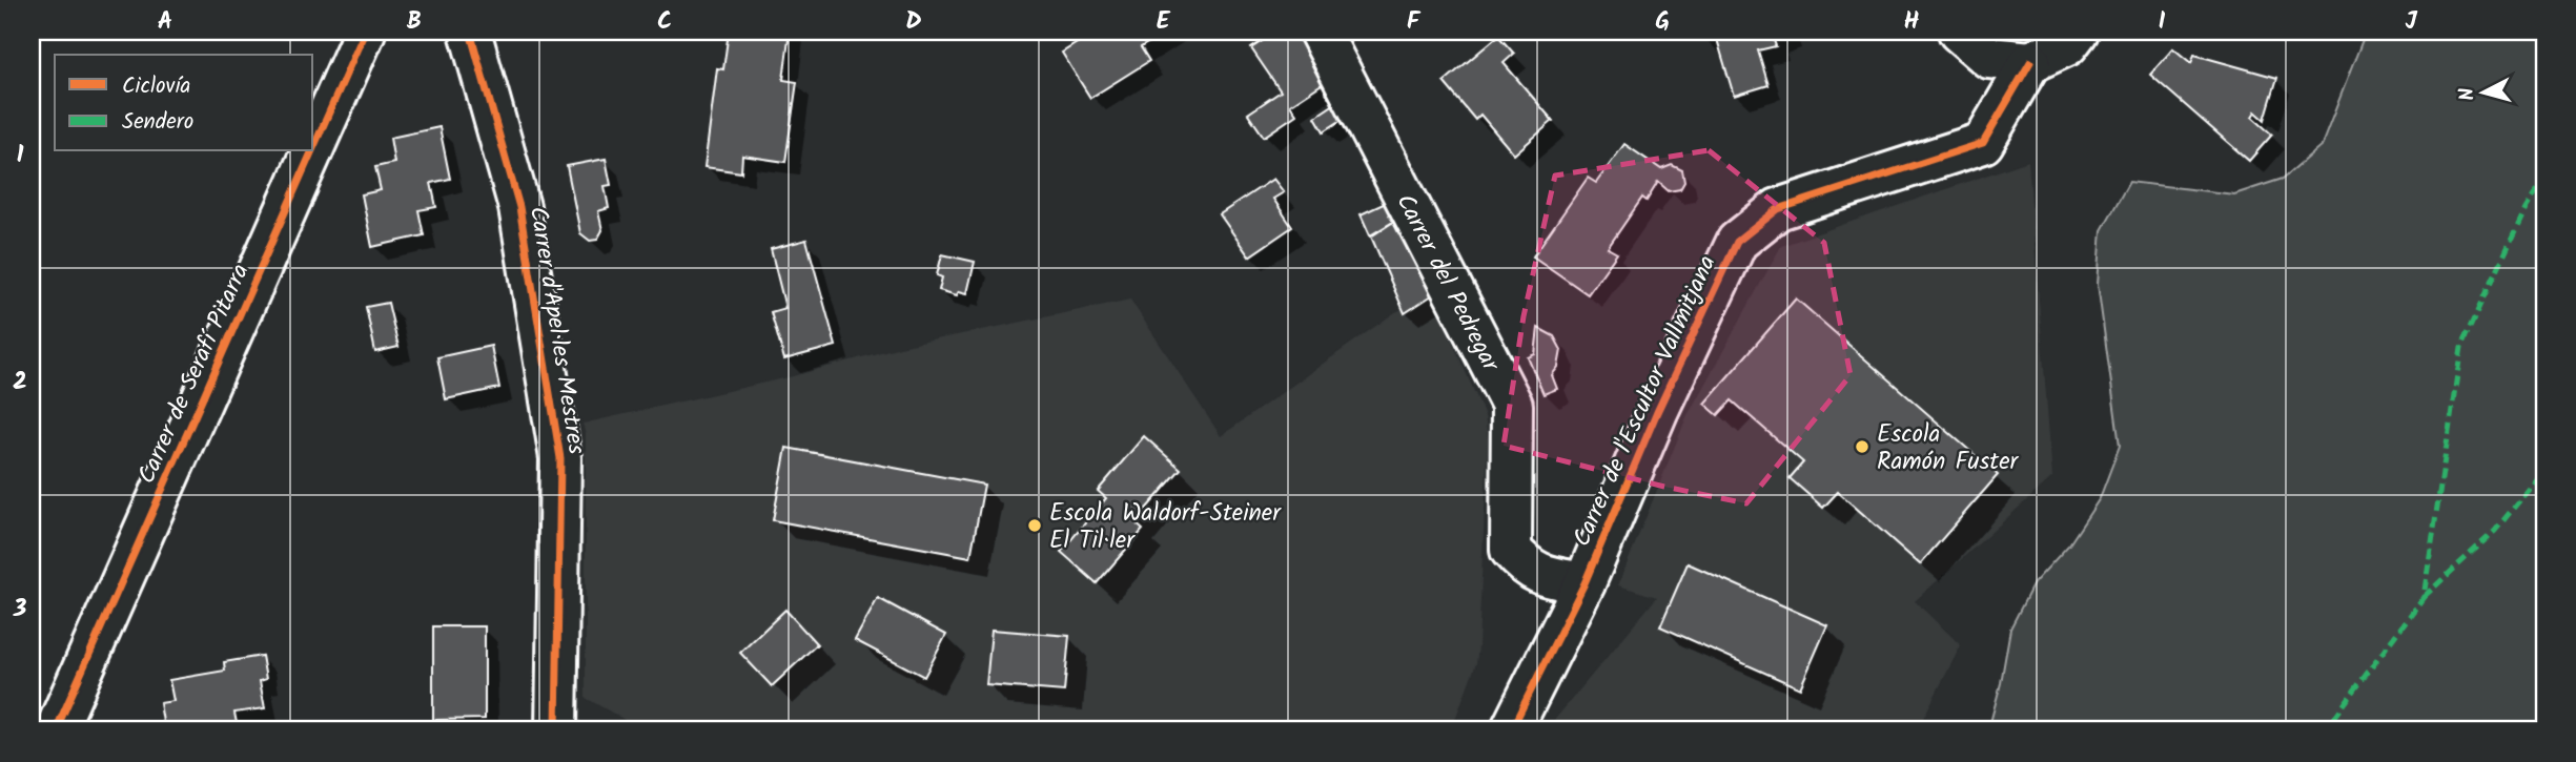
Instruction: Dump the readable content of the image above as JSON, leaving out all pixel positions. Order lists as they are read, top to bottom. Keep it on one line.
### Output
{"streets":{"street":["Carrer del Pedregar","Carrer d'Apel·les Mestres","Carrer de Serafí Pitarra","Carrer de l'Escultor Vallmitjana"]},"crossings":[["Carrer del Pedregar","Carrer de l'Escultor Vallmitjana"]],"places":["Escola Ramón Fuster","Escola Waldorf-Steiner El Til·ler"],"legend":["Ciclovía","Sendero"],"north":"left","grid":{"columns":["A","B","C","D","E","F","G","H","I","J"],"rows":["1","2","3"]}}
